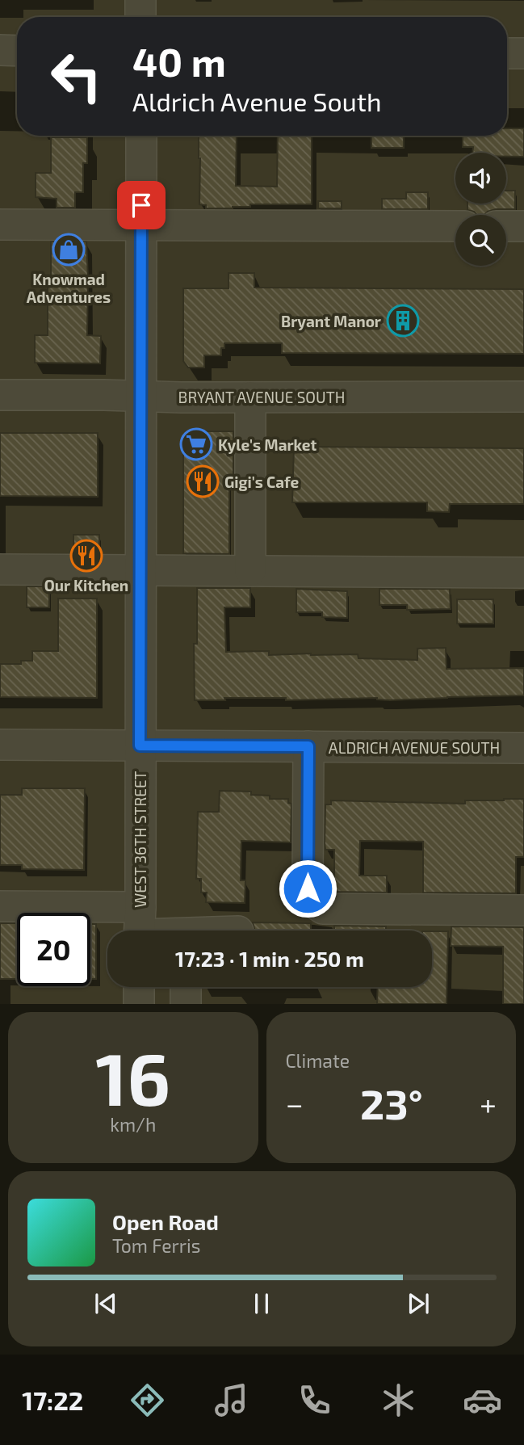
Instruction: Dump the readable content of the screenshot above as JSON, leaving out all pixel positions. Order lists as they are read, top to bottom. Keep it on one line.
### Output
{"streets":{"street":["BRYANT AVENUE SOUTH","ALDRICH AVENUE SOUTH","WEST 36TH STREET"]},"crossings":[["BRYANT AVENUE SOUTH","WEST 36TH STREET"],["ALDRICH AVENUE SOUTH","WEST 36TH STREET"]],"places":{"shop":["Knowmad Adventures"],"building":["Bryant Manor"],"supermarket":["Kyle's Market"],"restaurant":["Gigi's Cafe","Our Kitchen"]},"page":{"turn":["40 m","Aldrich Avenue South"],"limit":"20","trip":"17:23 · 1 min · 250 m","tile":[["16","km/h"],"Climate"],"heat":["−","23°","+"],"song":["Open Road","Tom Ferris"],"tabs":"17:22"}}
